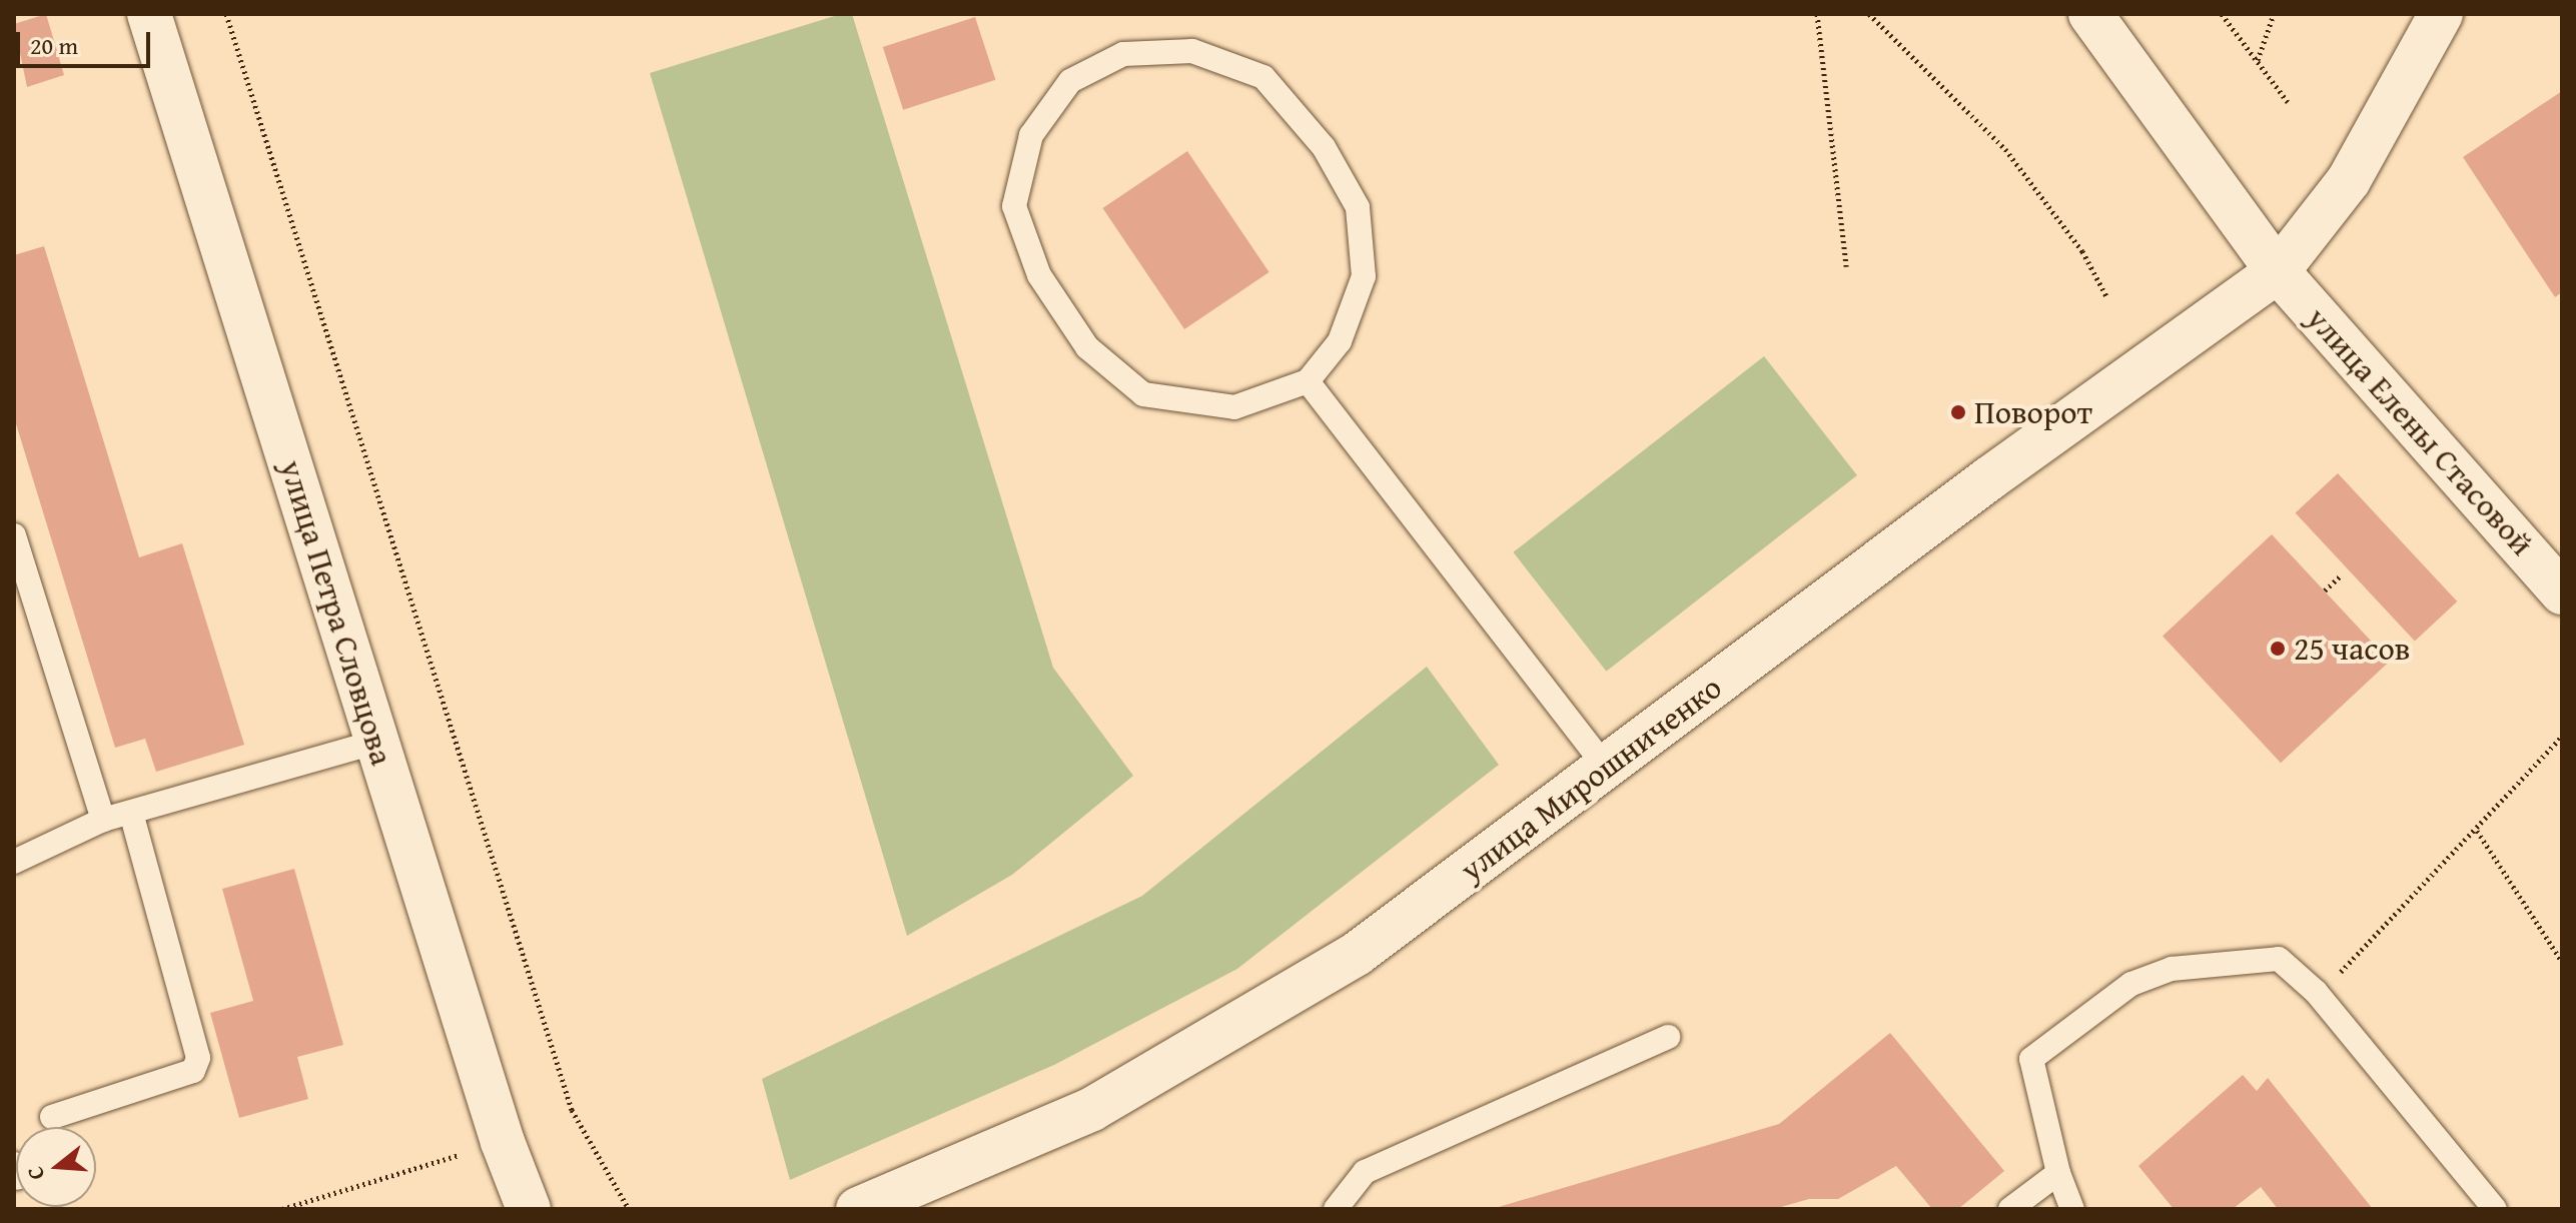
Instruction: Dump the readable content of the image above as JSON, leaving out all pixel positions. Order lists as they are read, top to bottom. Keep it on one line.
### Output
{"streets":{"street":["улица Елены Стасовой","улица Петра Словцова","улица Мирошниченко"]},"crossings":[["улица Елены Стасовой","улица Мирошниченко"]],"places":["Поворот","25 часов"],"scale_bar":"20 m","north":"left"}
